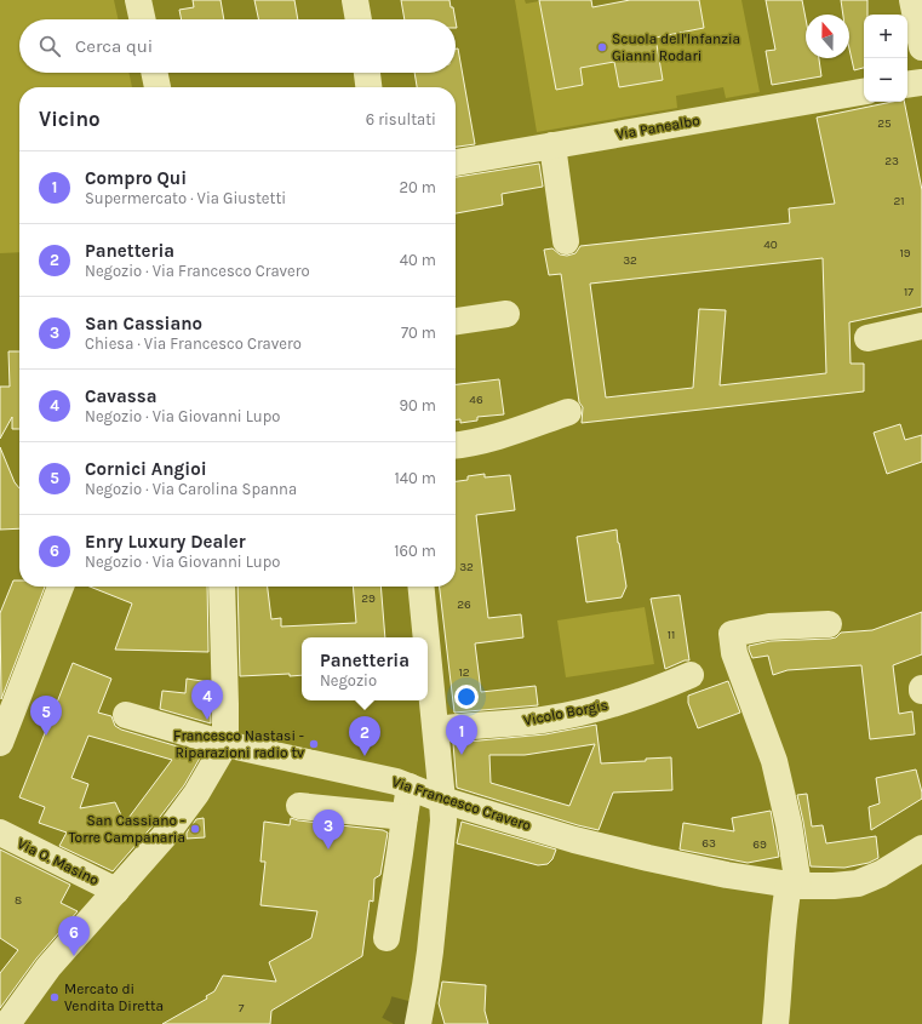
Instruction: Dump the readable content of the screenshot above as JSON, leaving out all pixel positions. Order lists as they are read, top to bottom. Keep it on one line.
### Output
{"streets":{"street":["Via Panealbo","Vicolo Borgis","Via Francesco Cravero","Via O. Masino"]},"places":["Scuola dell'Infanzia Gianni Rodari","Francesco Nastasi - Riparazioni radio tv","San Cassiano - Torre Campanaria","Mercato di Vendita Diretta"],"house_numbers":["25","23","21","40","19","32","17","46","32","29","26","11","12","63","69","8","7"],"north":"top","page":{"map_buttons":["+","−"],"search":"Cerca qui","heading":["Vicino","6 risultati"],"list":[{"mark":"1","name":"Compro Qui","note":"Supermercato · Via Giustetti","value":"20 m"},{"mark":"2","name":"Panetteria","note":"Negozio · Via Francesco Cravero","value":"40 m"},{"mark":"3","name":"San Cassiano","note":"Chiesa · Via Francesco Cravero","value":"70 m"},{"mark":"4","name":"Cavassa","note":"Negozio · Via Giovanni Lupo","value":"90 m"},{"mark":"5","name":"Cornici Angioi","note":"Negozio · Via Carolina Spanna","value":"140 m"},{"mark":"6","name":"Enry Luxury Dealer","note":"Negozio · Via Giovanni Lupo","value":"160 m"}],"popup":["Panetteria","Negozio"],"pins":["4","5","1","2","3","6"]}}
